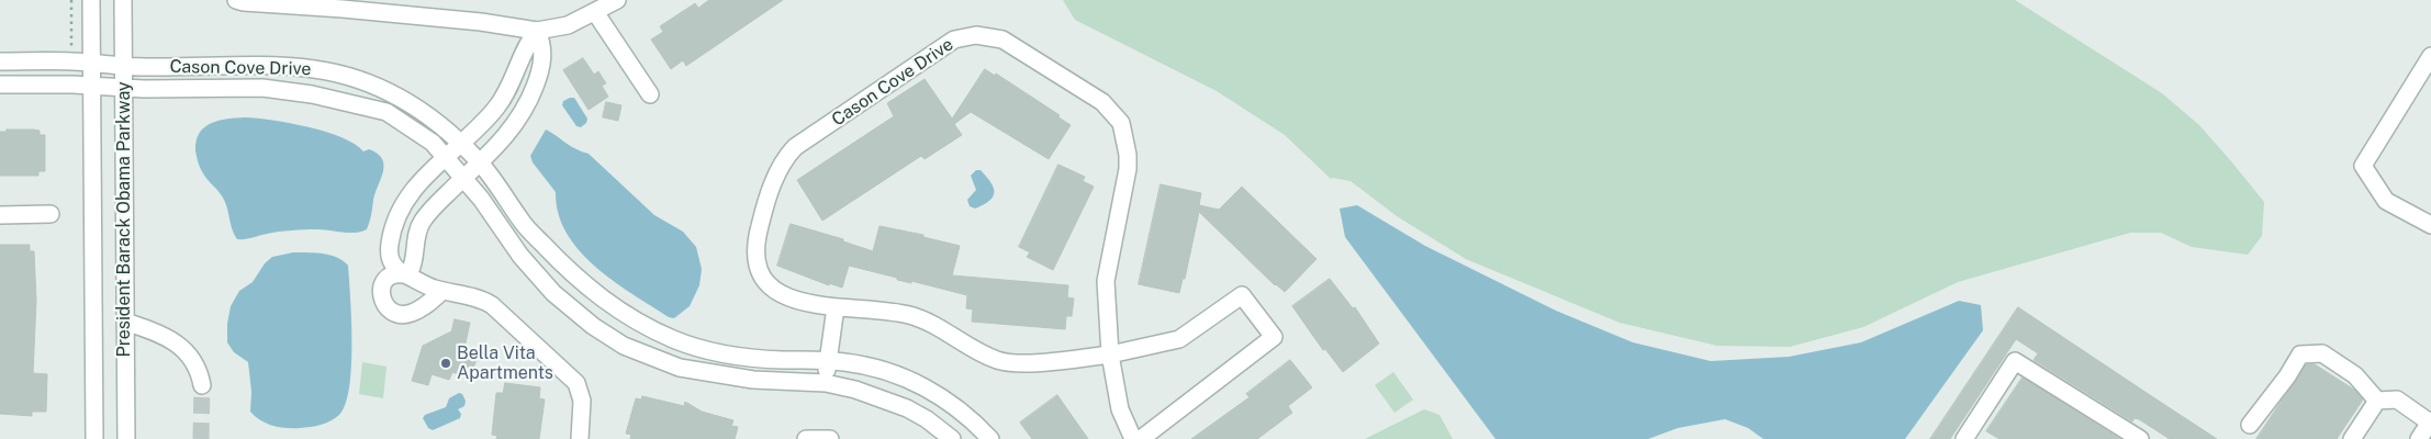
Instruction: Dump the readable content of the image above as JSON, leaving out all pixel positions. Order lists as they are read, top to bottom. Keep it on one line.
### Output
{"streets":{"street":["Cason Cove Drive","President Barack Obama Parkway"]},"crossings":[["Cason Cove Drive","President Barack Obama Parkway"]],"places":["Bella Vita Apartments"]}
